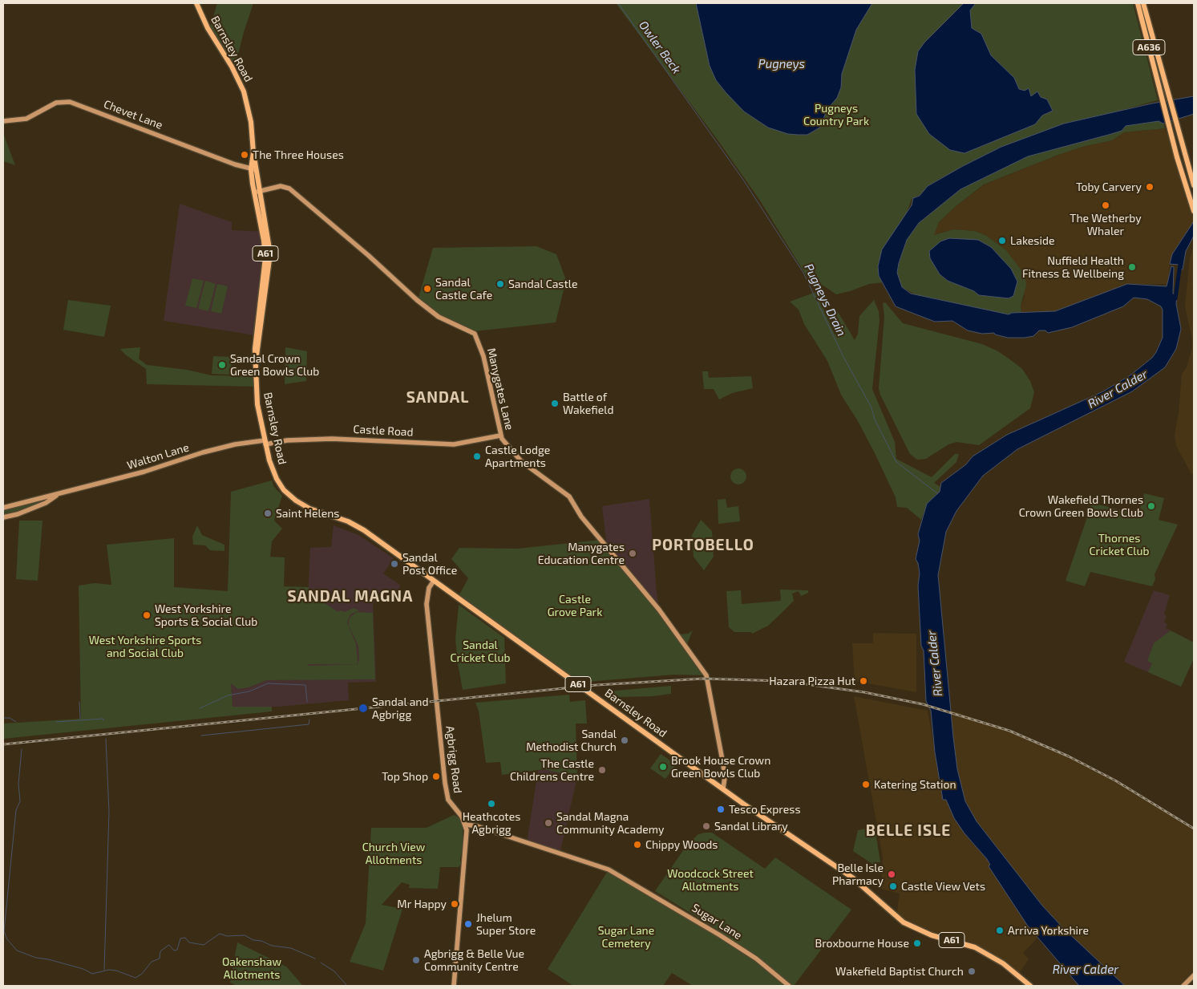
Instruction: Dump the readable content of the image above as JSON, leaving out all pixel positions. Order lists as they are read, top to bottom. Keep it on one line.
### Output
{"streets":{"main road":["A636","Barnsley Road","A61"],"street":["Chevet Lane","Manygates Lane","Castle Road","Walton Lane","Agbrigg Road","Sugar Lane"]},"crossings":[["Barnsley Road","Chevet Lane"],["Barnsley Road","Manygates Lane"],["Barnsley Road","Castle Road"],["Barnsley Road","Walton Lane"],["Barnsley Road","Agbrigg Road"],["Manygates Lane","Castle Road"],["Castle Road","Walton Lane"],["Agbrigg Road","Sugar Lane"]],"districts":["SANDAL","PORTOBELLO","SANDAL MAGNA","BELLE ISLE"],"water":["Owler Beck","Pugneys","Pugneys Drain","River Calder"],"parks":["Pugneys Country Park","Thornes Cricket Club","Castle Grove Park","West Yorkshire Sports and Social Club","Sandal Cricket Club","Church View Allotments","Woodcock Street Allotments","Sugar Lane Cemetery","Oakenshaw Allotments"],"places":["The Three Houses","Toby Carvery","The Wetherby Whaler","Lakeside","Nuffield Health Fitness & Wellbeing","Sandal Castle","Sandal Castle Cafe","Sandal Crown Green Bowls Club","Battle of Wakefield","Castle Lodge Apartments","Wakefield Thornes Crown Green Bowls Club","Saint Helens","Manygates Education Centre","Sandal Post Office","West Yorkshire Sports & Social Club","Hazara Pizza Hut","Sandal and Agbrigg","Sandal Methodist Church","Brook House Crown Green Bowls Club","The Castle Childrens Centre","Top Shop","Katering Station","Heathcotes Agbrigg","Tesco Express","Sandal Magna Community Academy","Sandal Library","Chippy Woods","Belle Isle Pharmacy","Castle View Vets","Mr Happy","Jhelum Super Store","Arriva Yorkshire","Broxbourne House","Agbrigg & Belle Vue Community Centre","Wakefield Baptist Church"]}
